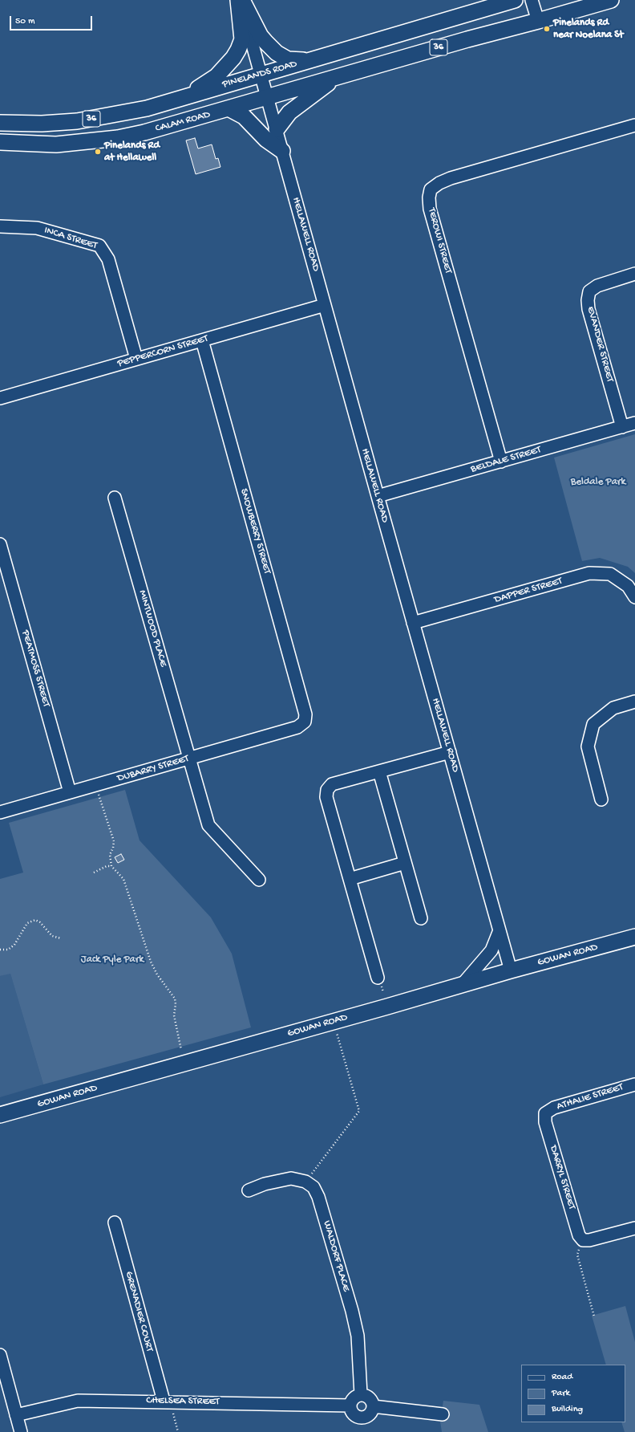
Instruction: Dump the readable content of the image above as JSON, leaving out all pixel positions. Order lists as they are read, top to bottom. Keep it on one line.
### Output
{"streets":{"main road":["36","PINELANDS ROAD","CALAM ROAD","GOWAN ROAD"],"street":["HELLAWELL ROAD","INCA STREET","TEROWI STREET","EVANDER STREET","PEPPERCORN STREET","BELDALE STREET","SNOWBERRY STREET","DAPPER STREET","MINTWOOD PLACE","PEATMOSS STREET","DUBARRY STREET","ATHALIE STREET","DARRYL STREET","WALDORF PLACE","GRENADIER COURT","CHELSEA STREET"]},"crossings":[["36","CALAM ROAD"],["36","HELLAWELL ROAD"],["PINELANDS ROAD","HELLAWELL ROAD"],["CALAM ROAD","HELLAWELL ROAD"],["HELLAWELL ROAD","PEPPERCORN STREET"],["HELLAWELL ROAD","BELDALE STREET"],["HELLAWELL ROAD","DAPPER STREET"],["HELLAWELL ROAD","GOWAN ROAD"],["INCA STREET","PEPPERCORN STREET"],["TEROWI STREET","BELDALE STREET"],["EVANDER STREET","BELDALE STREET"],["PEPPERCORN STREET","SNOWBERRY STREET"],["SNOWBERRY STREET","DUBARRY STREET"],["MINTWOOD PLACE","DUBARRY STREET"],["PEATMOSS STREET","DUBARRY STREET"],["ATHALIE STREET","DARRYL STREET"],["WALDORF PLACE","CHELSEA STREET"],["GRENADIER COURT","CHELSEA STREET"]],"parks":["Beldale Park","Jack Pyle Park"],"places":["Pinelands Rd near Noelana St","Pinelands Rd at Hellawell"],"legend":["Road","Park","Building"],"scale_bar":"50 m"}
